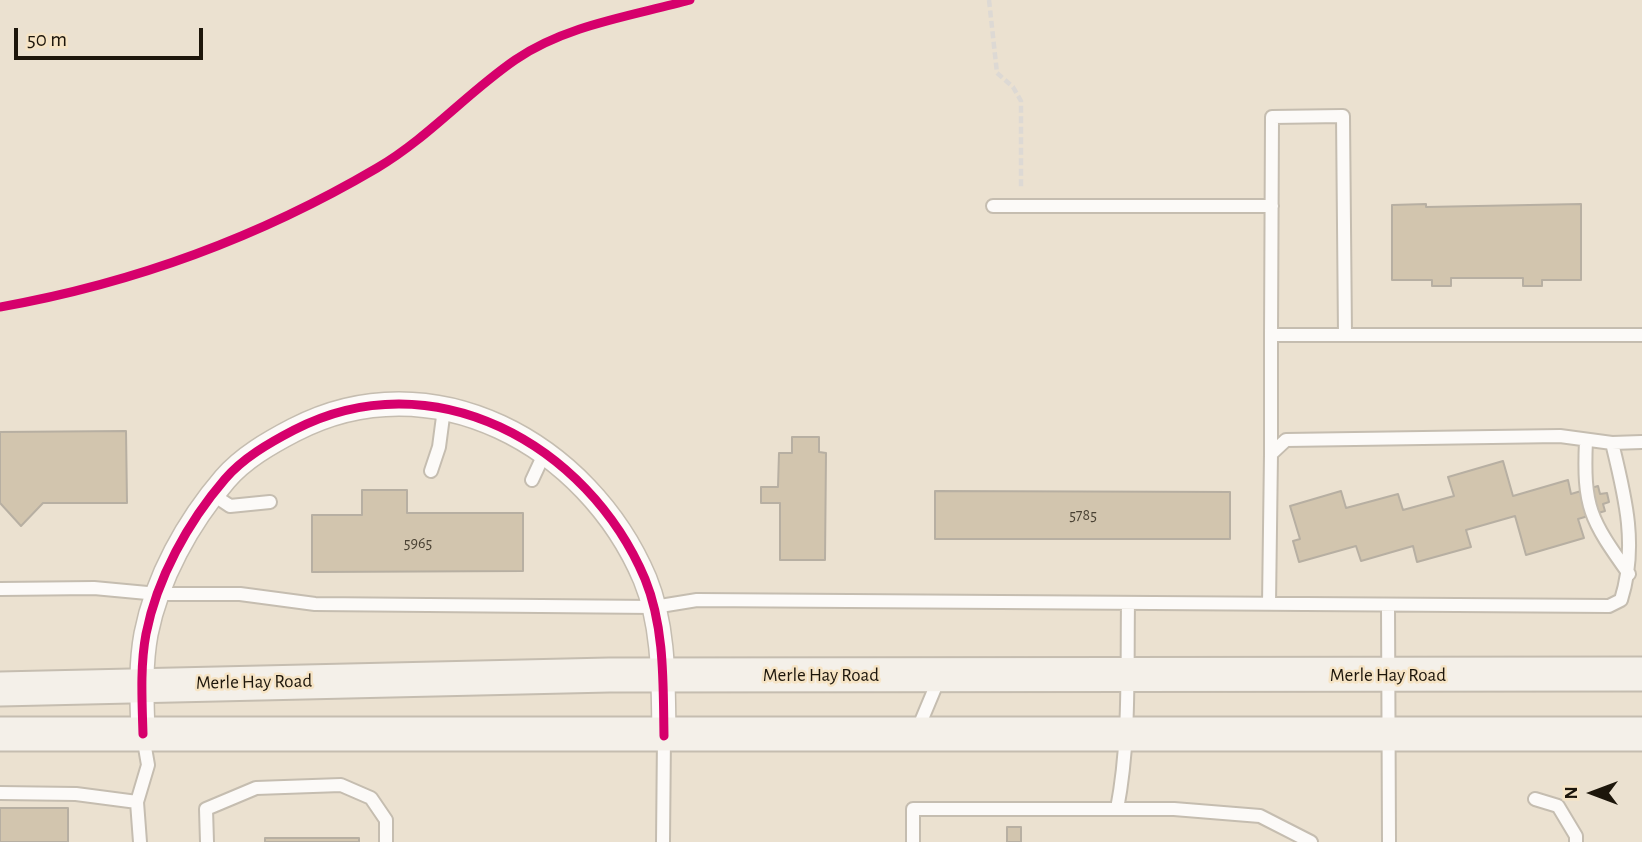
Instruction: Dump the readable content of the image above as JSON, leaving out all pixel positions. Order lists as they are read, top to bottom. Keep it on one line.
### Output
{"streets":{"main road":["Merle Hay Road"]},"house_numbers":["5785","5965"],"scale_bar":"50 m","north":"left"}
